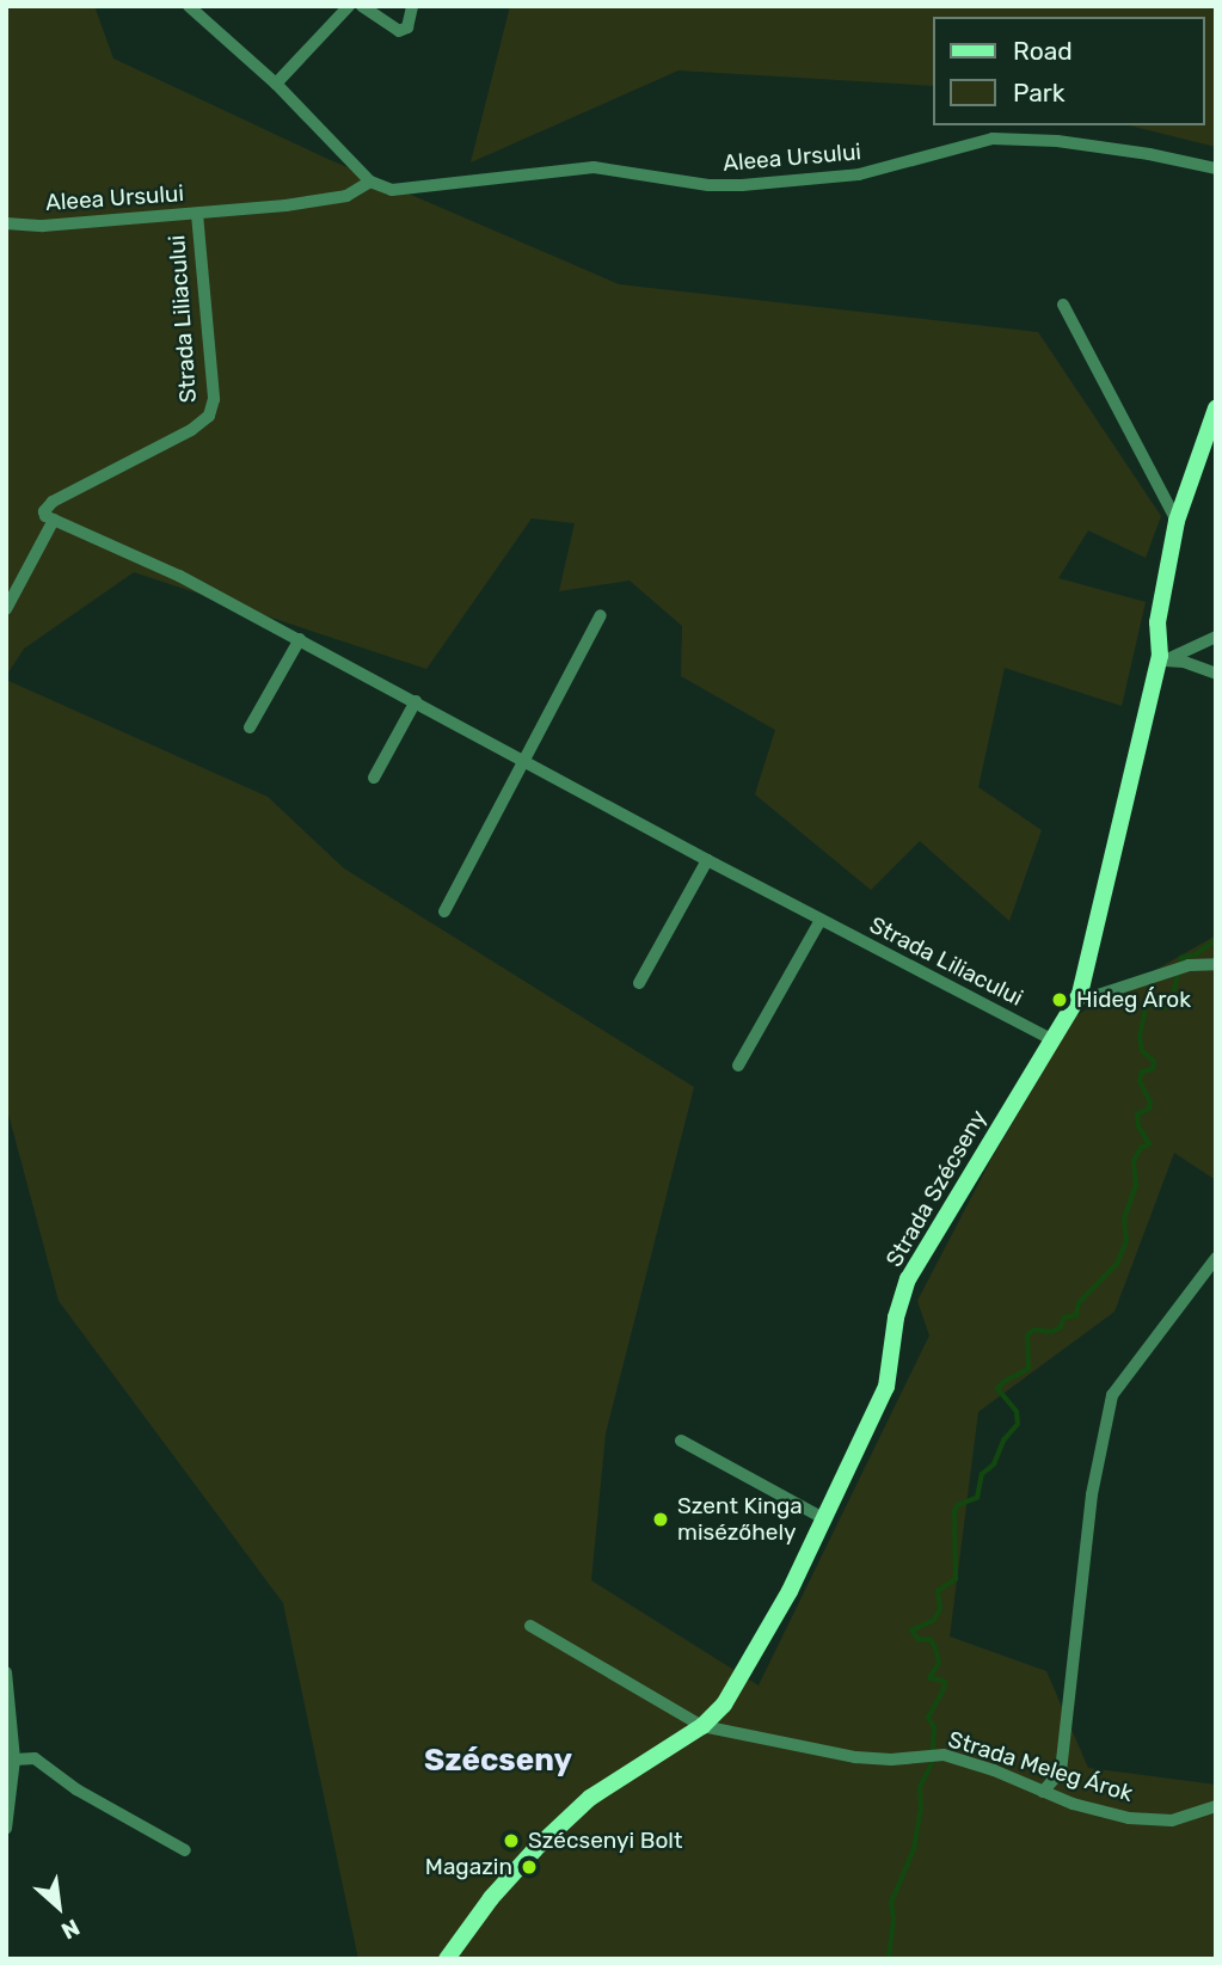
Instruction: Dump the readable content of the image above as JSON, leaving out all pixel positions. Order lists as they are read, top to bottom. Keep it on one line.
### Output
{"streets":{"street":["Aleea Ursului","Strada Liliacului","Strada Szécseny","Strada Meleg Árok"]},"crossings":[["Aleea Ursului","Strada Liliacului"],["Strada Liliacului","Strada Szécseny"],["Strada Szécseny","Strada Meleg Árok"]],"districts":["Szécseny"],"places":["Hideg Árok","Szent Kinga misézőhely","Szécsenyi Bolt","Magazin"],"legend":["Road","Park"],"north":"bottom right"}
